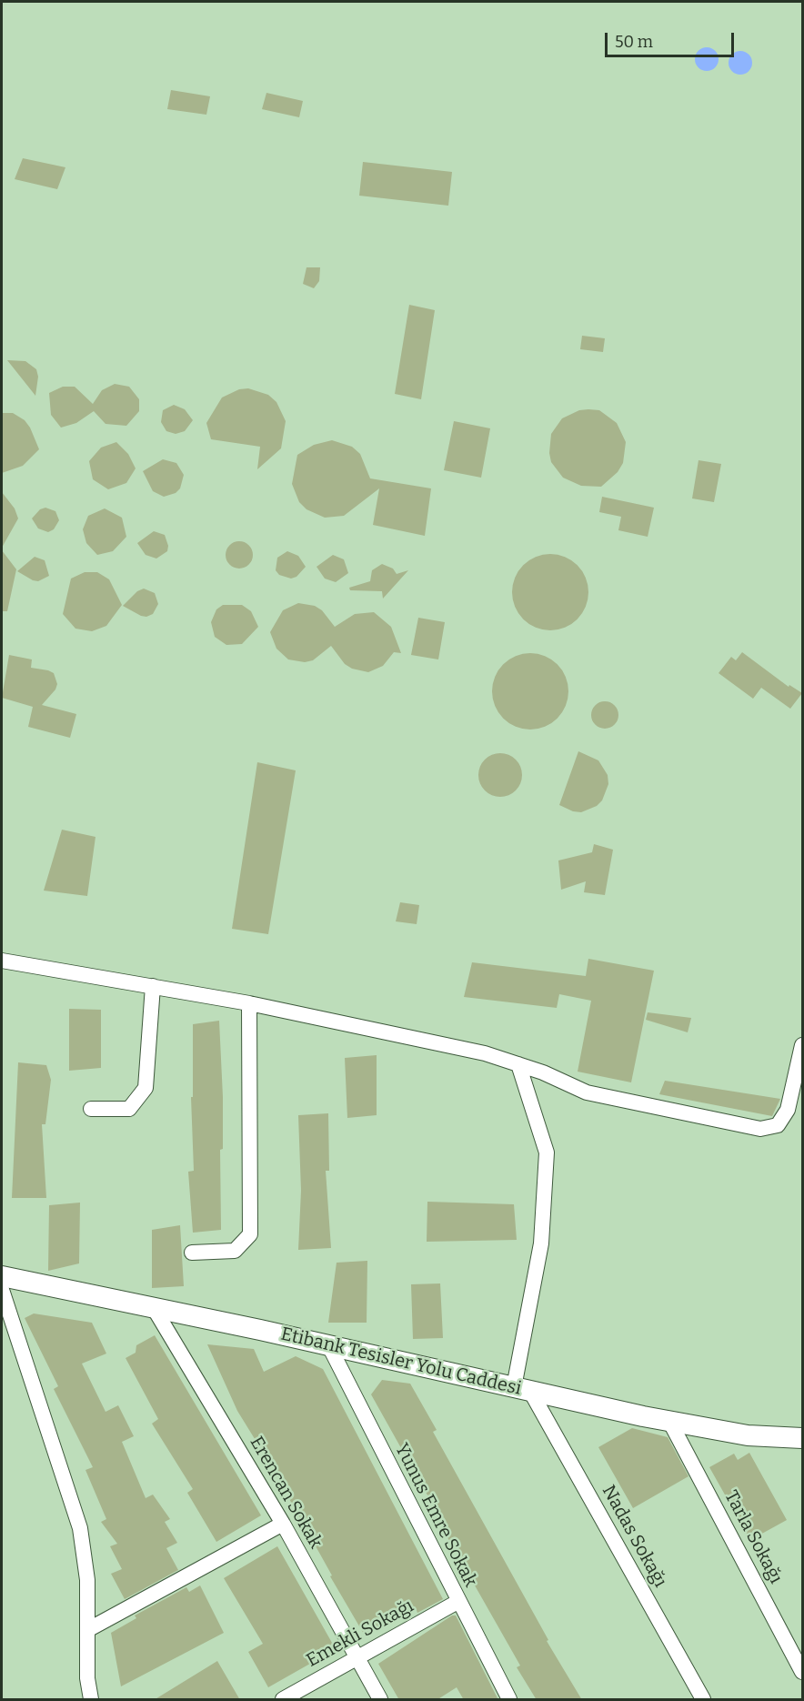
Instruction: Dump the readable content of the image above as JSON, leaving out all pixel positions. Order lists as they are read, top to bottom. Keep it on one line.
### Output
{"streets":{"street":["Etibank Tesisler Yolu Caddesi","Erencan Sokak","Yunus Emre Sokak","Nadas Sokağı","Tarla Sokağı","Emekli Sokağı"]},"crossings":[["Etibank Tesisler Yolu Caddesi","Erencan Sokak"],["Etibank Tesisler Yolu Caddesi","Yunus Emre Sokak"],["Etibank Tesisler Yolu Caddesi","Nadas Sokağı"],["Etibank Tesisler Yolu Caddesi","Tarla Sokağı"],["Erencan Sokak","Emekli Sokağı"],["Yunus Emre Sokak","Emekli Sokağı"]],"scale_bar":"50 m"}
